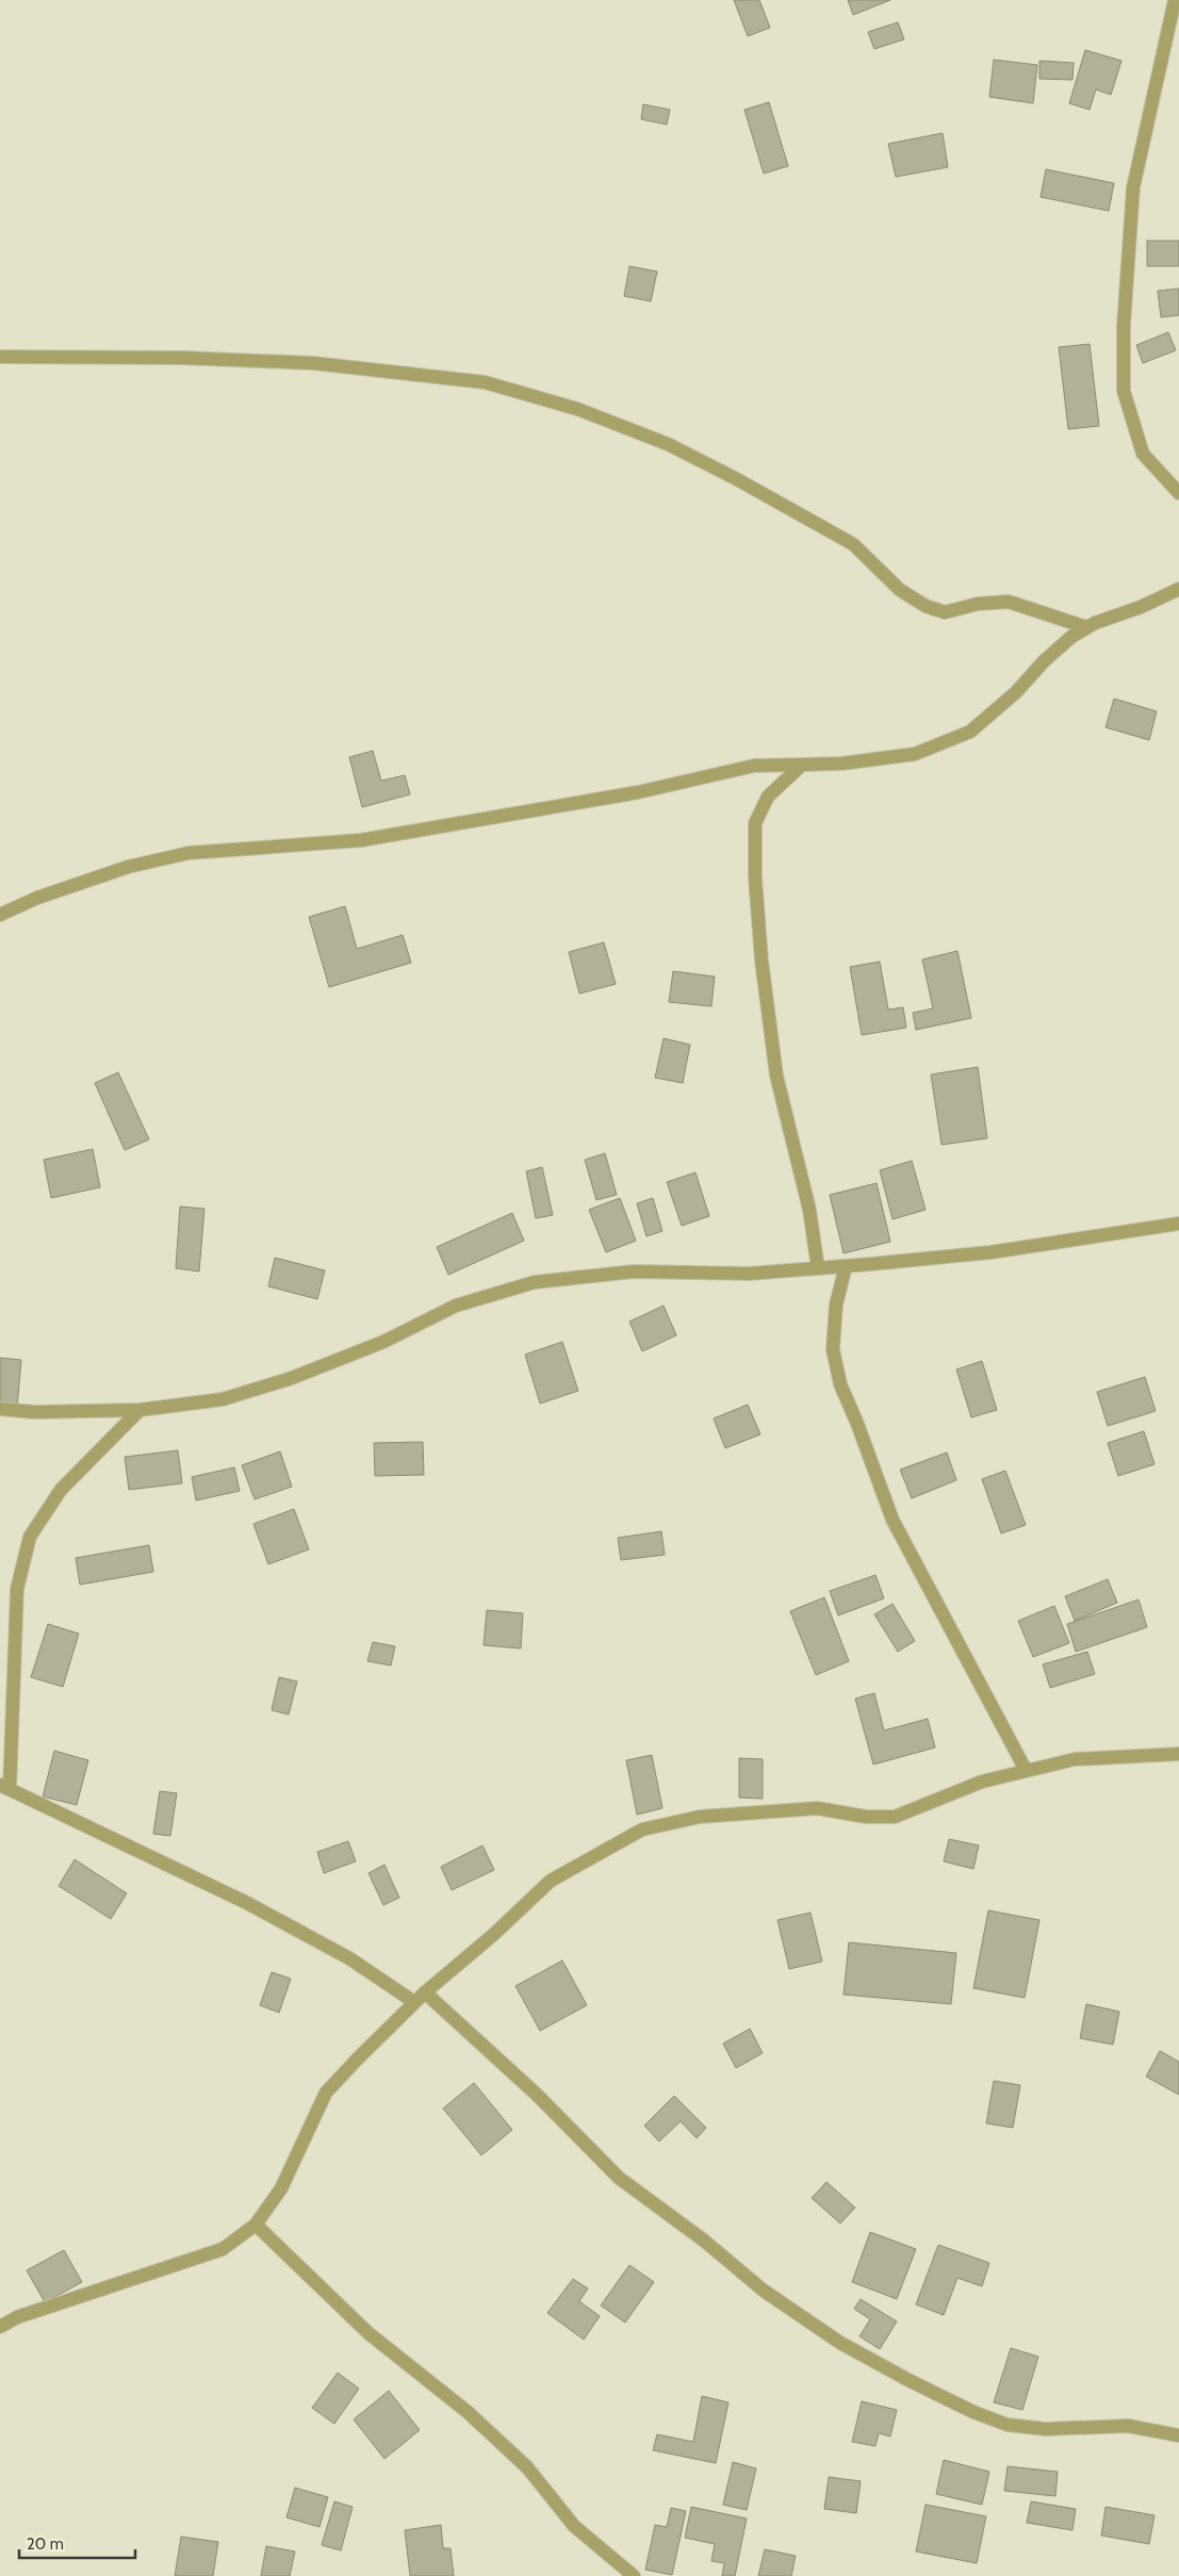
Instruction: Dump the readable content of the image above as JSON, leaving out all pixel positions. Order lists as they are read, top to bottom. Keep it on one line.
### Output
{"scale_bar":"20 m"}
